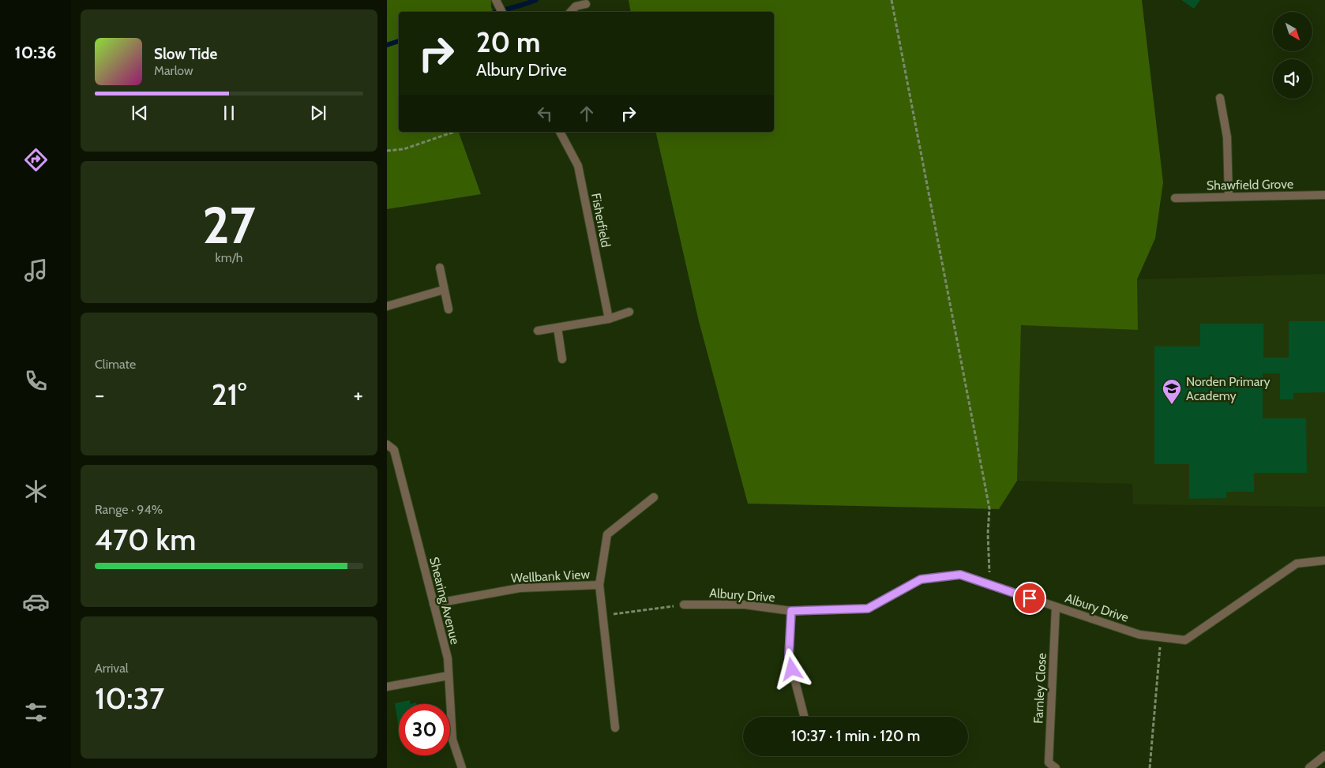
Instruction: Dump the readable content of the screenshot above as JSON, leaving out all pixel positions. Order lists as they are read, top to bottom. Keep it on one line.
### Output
{"streets":{"street":["Shawfield Grove","Fisherfield","Wellbank View","Albury Drive","Shearing Avenue","Farnley Close"]},"crossings":[["Wellbank View","Shearing Avenue"],["Albury Drive","Farnley Close"]],"places":{"school or university":["Norden Primary Academy"]},"north":"bottom right","page":{"tabs":"10:36","turn":["20 m","Albury Drive"],"song":["Slow Tide","Marlow"],"tile":[["27","km/h"],"Climate",["Range · 94%","470 km"],["Arrival","10:37"]],"heat":["−","21°","+"],"limit":"30","trip":"10:37 · 1 min · 120 m"}}
